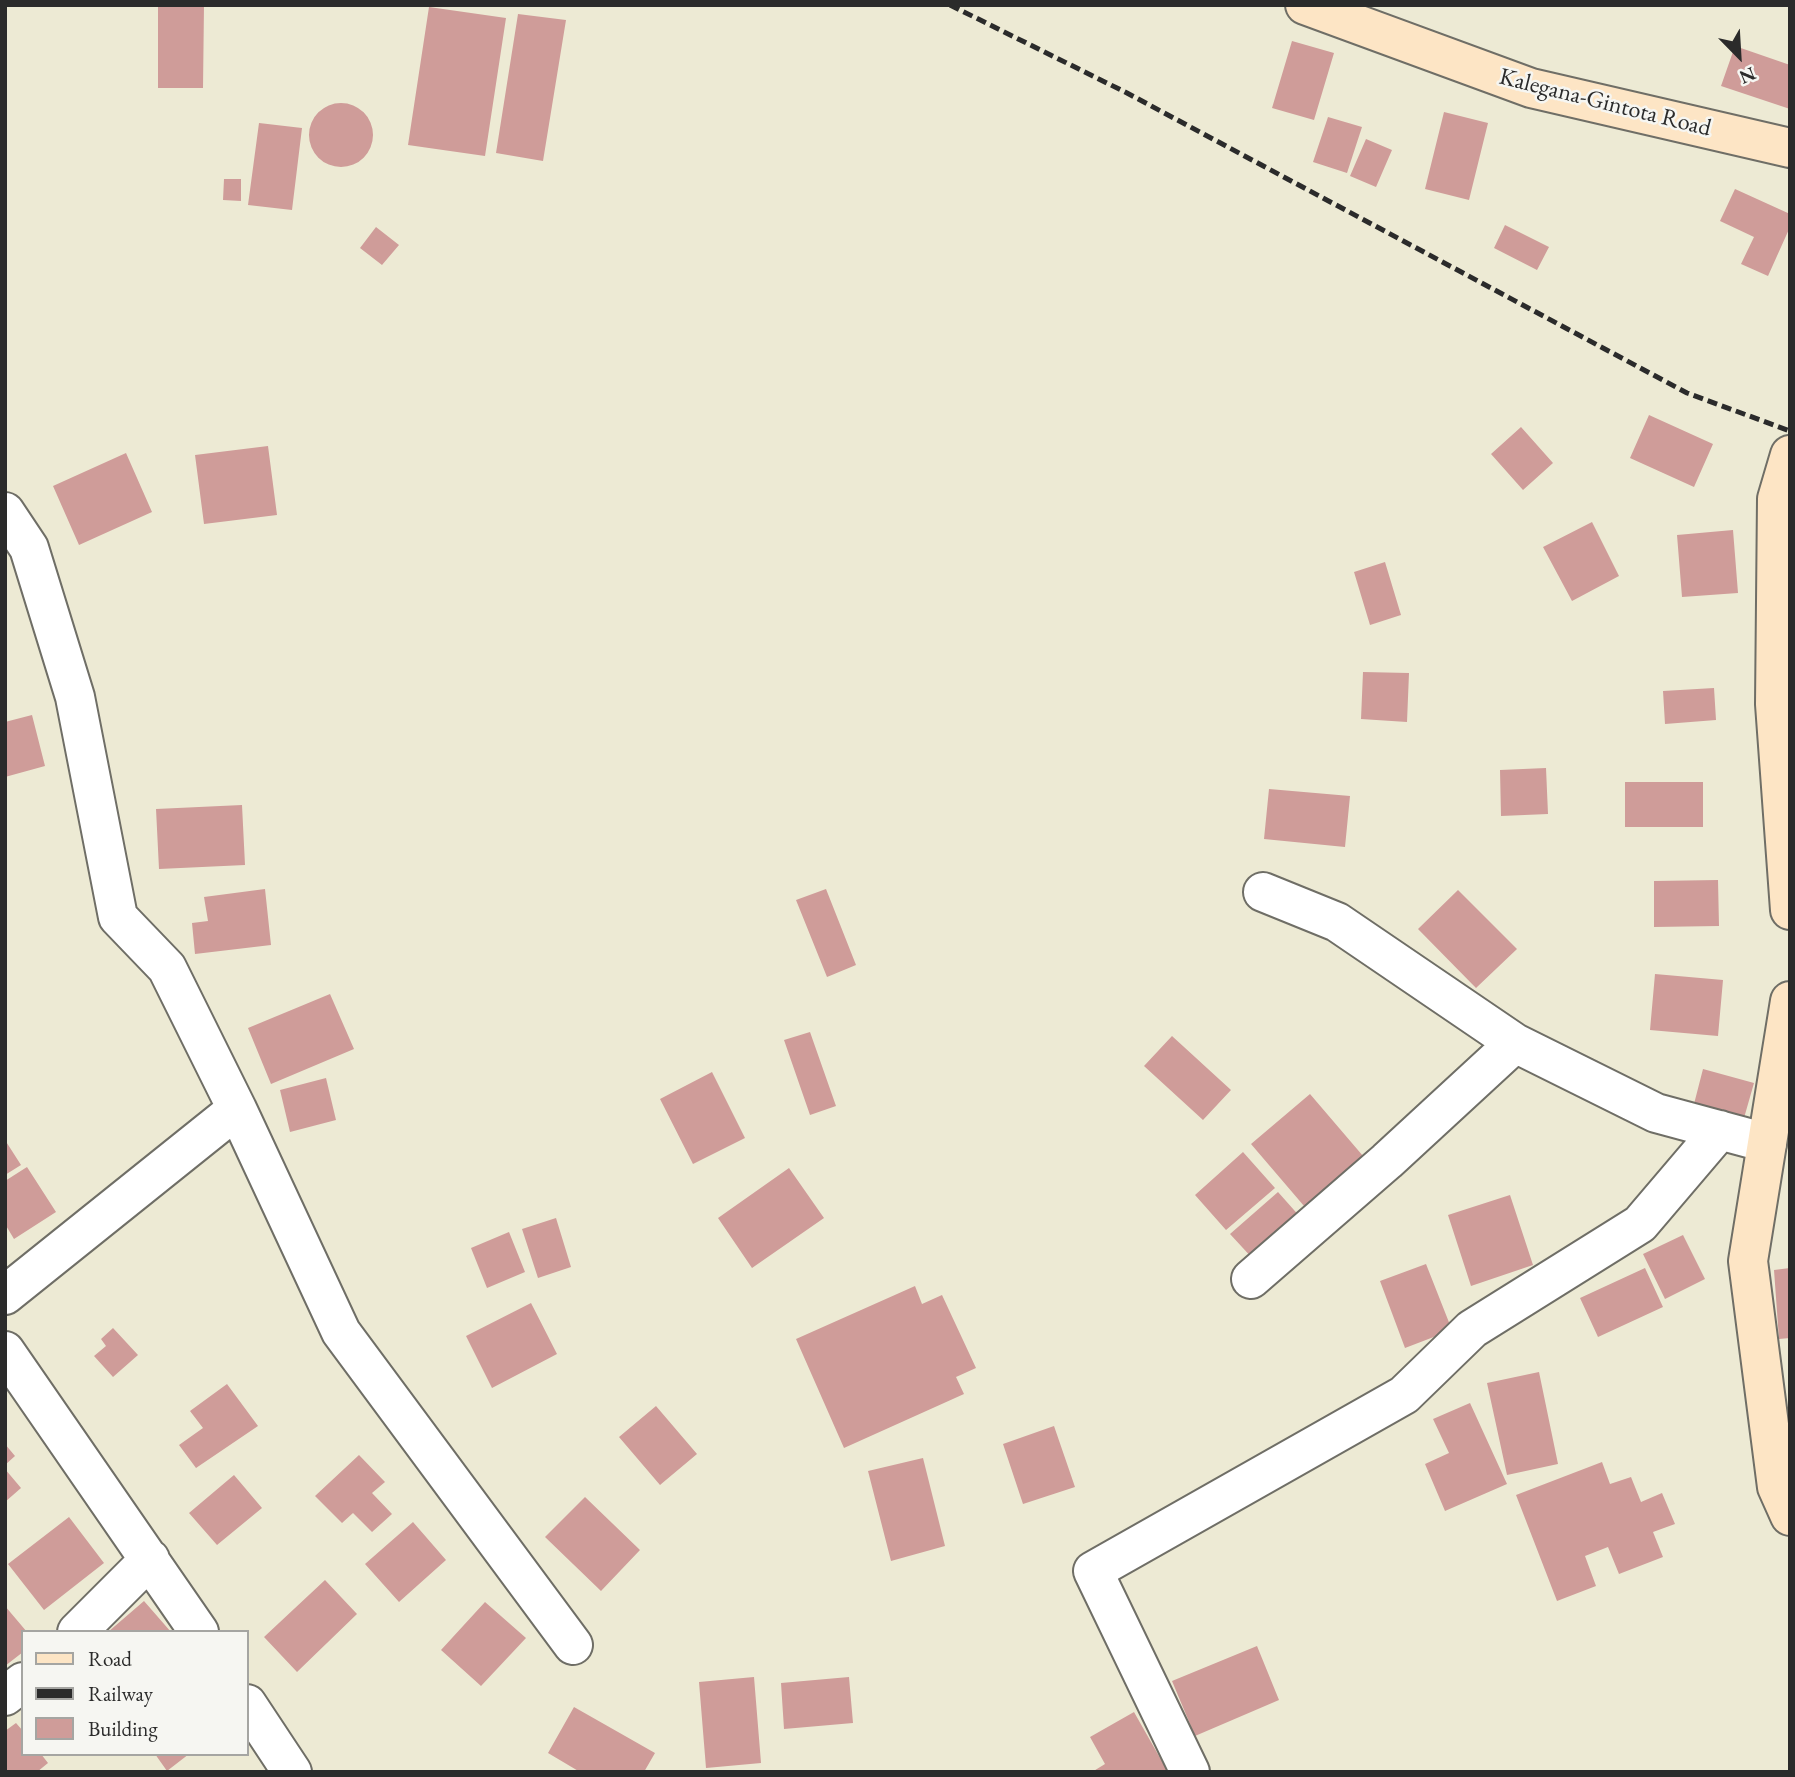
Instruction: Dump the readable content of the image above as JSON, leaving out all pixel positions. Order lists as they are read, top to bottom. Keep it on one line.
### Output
{"streets":{"street":["Kalegana-Gintota Road"]},"legend":["Road","Railway","Building"],"north":"bottom right"}
